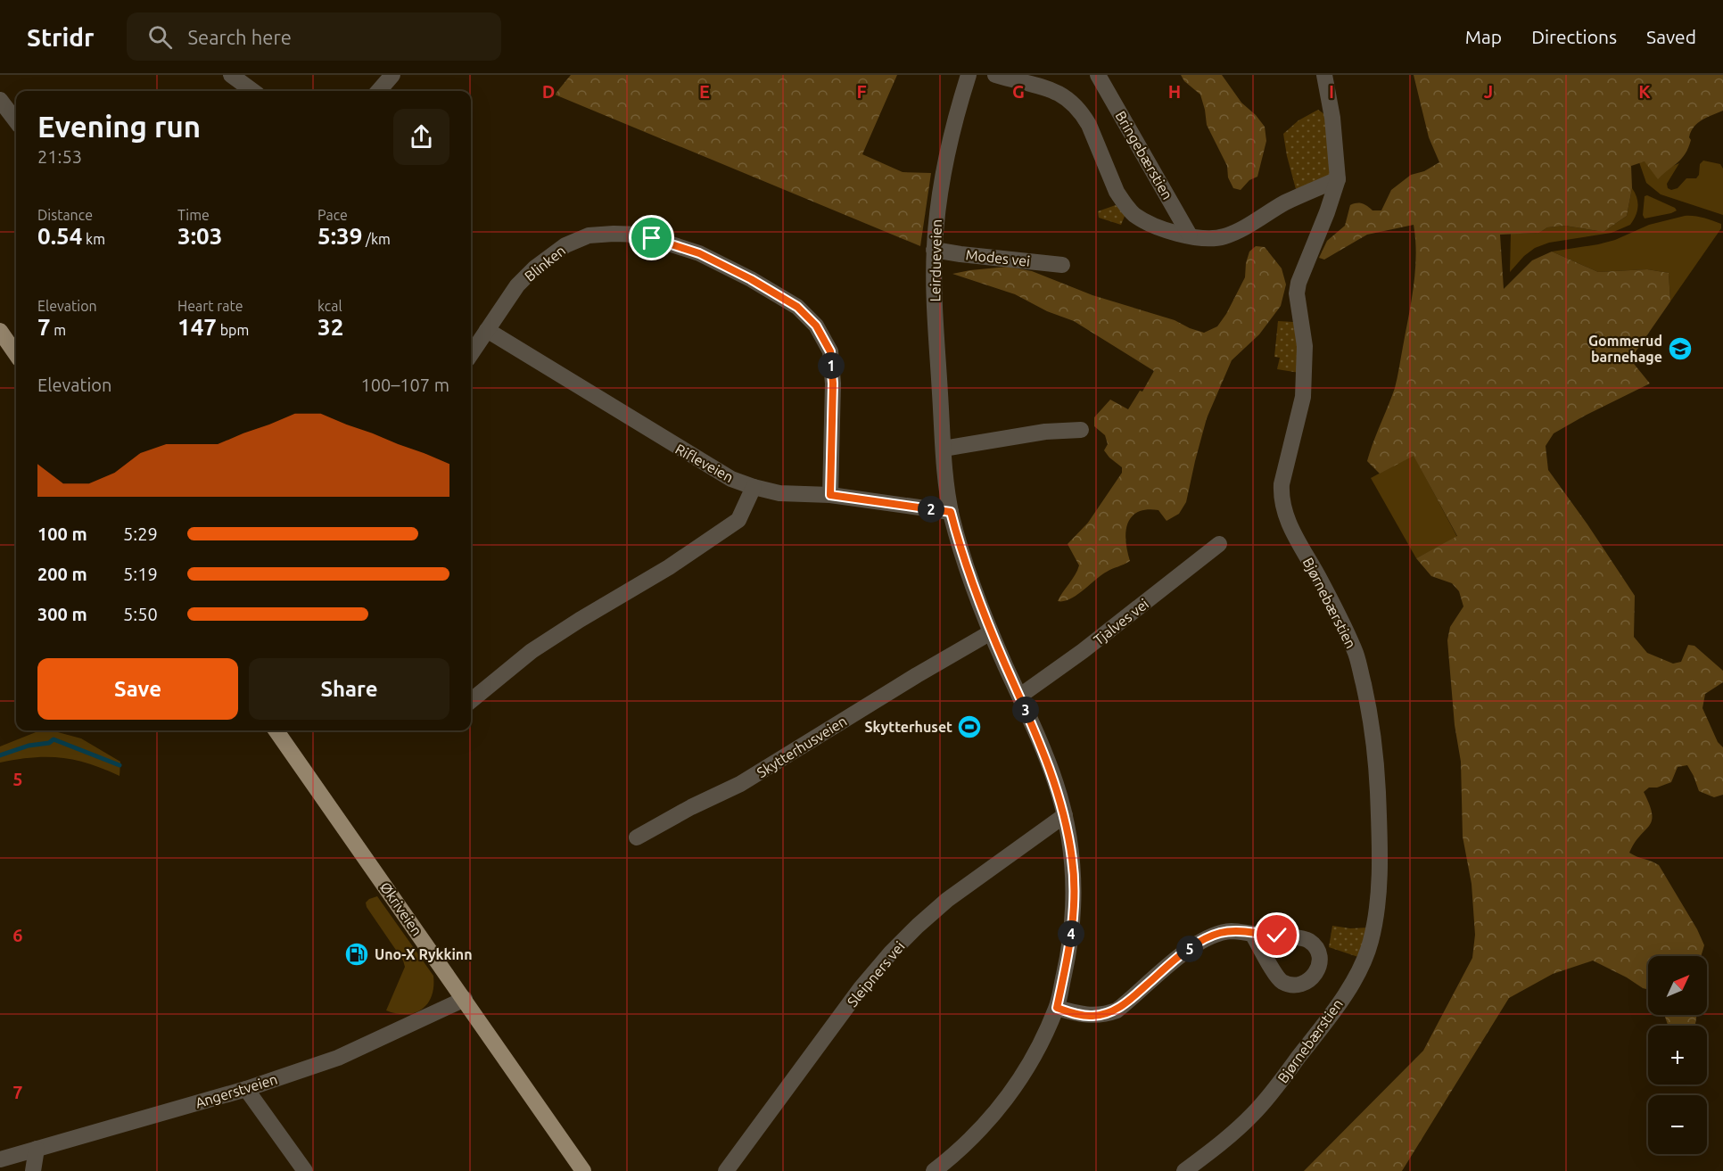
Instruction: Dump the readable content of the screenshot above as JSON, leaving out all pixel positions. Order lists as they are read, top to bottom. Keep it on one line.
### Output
{"streets":{"main road":["Økriveien"],"street":["Bringebærstien","Modes vei","Leirdueveien","Blinken","Rifleveien","Bjørnebærstien","Tjalves vei","Skytterhusveien","Sleipners vei","Angerstveien"]},"crossings":[["Modes vei","Leirdueveien"],["Leirdueveien","Rifleveien"],["Leirdueveien","Tjalves vei"],["Leirdueveien","Skytterhusveien"],["Leirdueveien","Sleipners vei"],["Blinken","Rifleveien"],["Økriveien","Angerstveien"]],"places":{"school or university":["Gommerud barnehage"],"sports":["Skytterhuset"],"fuel station":["Uno-X Rykkinn"]},"north":"top right","page":{"header":"Stridr","search":"Search here","nav":["Map","Directions","Saved"],"heading":["Evening run","21:53"],"stats":[["Distance","0.54 km"],["Time","3:03"],["Pace","5:39 /km"],["Elevation","7 m"],["Heart rate","147 bpm"],["kcal","32"]],"pins":["1","2","3","4","5"],"chart":["Elevation","100–107 m"],"list":[{"name":"100 m","note":"5:29"},{"name":"200 m","note":"5:19"},{"name":"300 m","note":"5:50"}],"buttons":["Save","Share"],"map_buttons":["+","−"]},"grid":{"columns":["D","E","F","G","H","I","J","K"],"rows":["5","6","7"]}}
